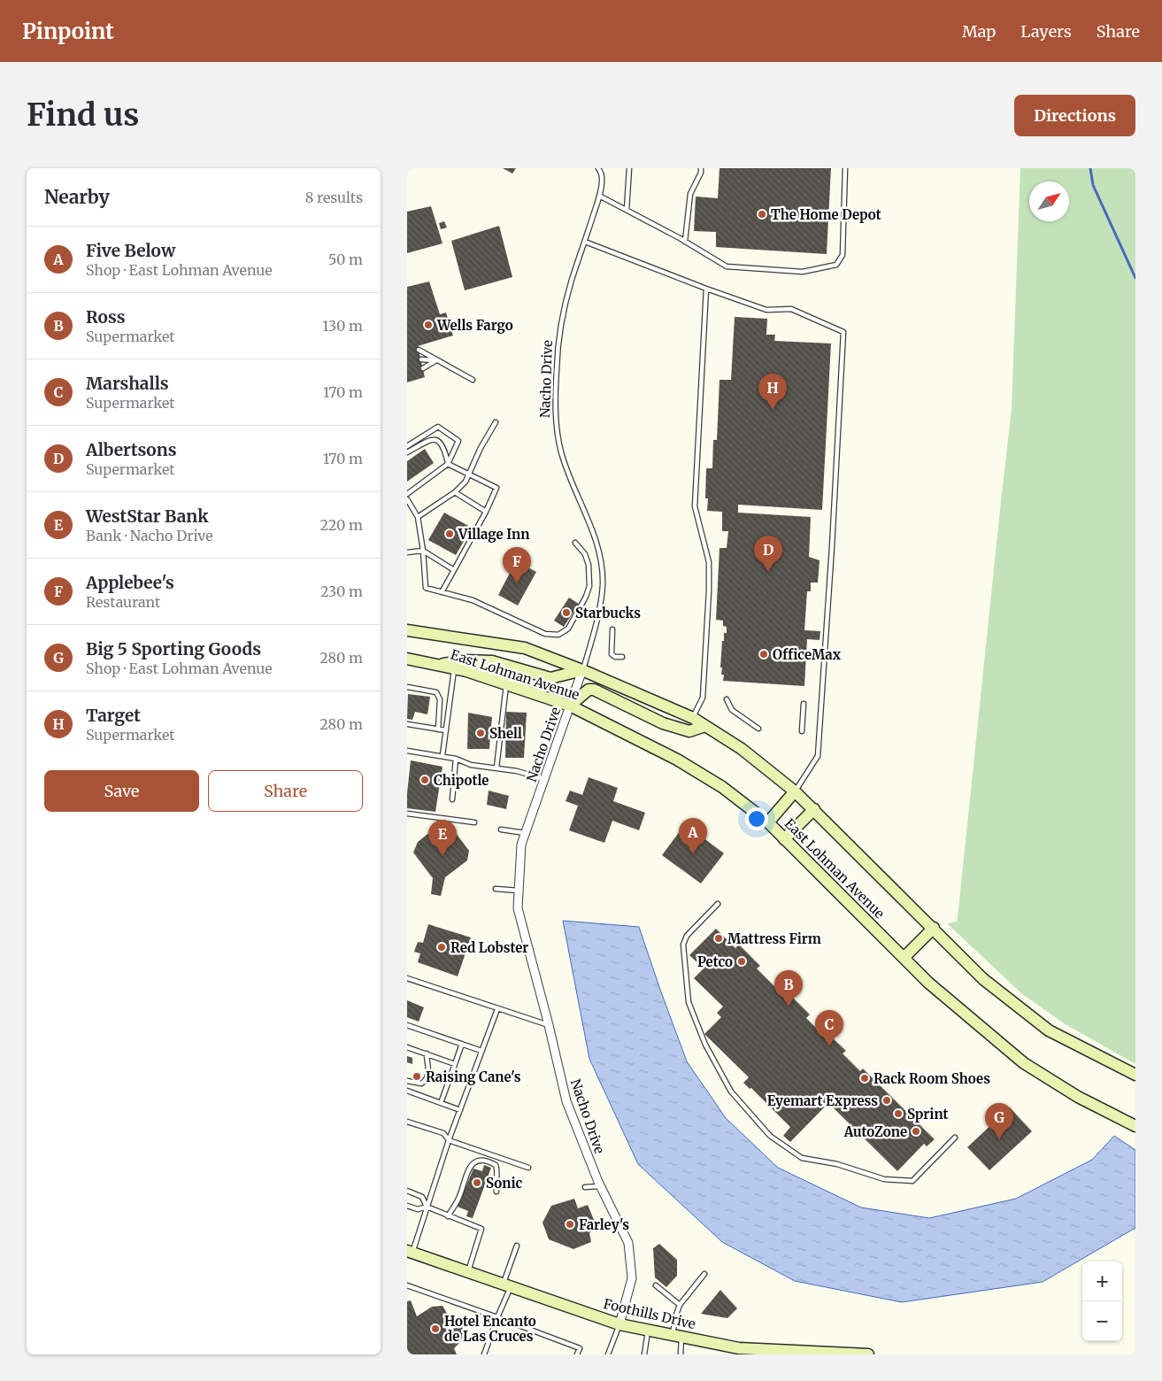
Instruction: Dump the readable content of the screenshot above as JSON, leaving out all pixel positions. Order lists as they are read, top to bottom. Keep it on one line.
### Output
{"streets":{"main road":["East Lohman Avenue","Foothills Drive"],"street":["Nacho Drive"]},"crossings":[["Nacho Drive","East Lohman Avenue"],["Nacho Drive","Foothills Drive"]],"places":["The Home Depot","Wells Fargo","Village Inn","Starbucks","OfficeMax","Shell","Chipotle","Mattress Firm","Red Lobster","Petco","Raising Cane's","Rack Room Shoes","Eyemart Express","Sprint","AutoZone","Sonic","Farley's","Hotel Encanto de Las Cruces"],"north":"top right","page":{"header":"Pinpoint","nav":["Map","Layers","Share"],"buttons":["Directions",["Save","Share"]],"title":"Find us","heading":["Nearby","8 results"],"list":[{"mark":"A","name":"Five Below","note":"Shop · East Lohman Avenue","value":"50 m"},{"mark":"B","name":"Ross","note":"Supermarket","value":"130 m"},{"mark":"C","name":"Marshalls","note":"Supermarket","value":"170 m"},{"mark":"D","name":"Albertsons","note":"Supermarket","value":"170 m"},{"mark":"E","name":"WestStar Bank","note":"Bank · Nacho Drive","value":"220 m"},{"mark":"F","name":"Applebee's","note":"Restaurant","value":"230 m"},{"mark":"G","name":"Big 5 Sporting Goods","note":"Shop · East Lohman Avenue","value":"280 m"},{"mark":"H","name":"Target","note":"Supermarket","value":"280 m"}],"pins":["H","D","F","A","E","B","C","G"],"map_buttons":["+","−"]}}
